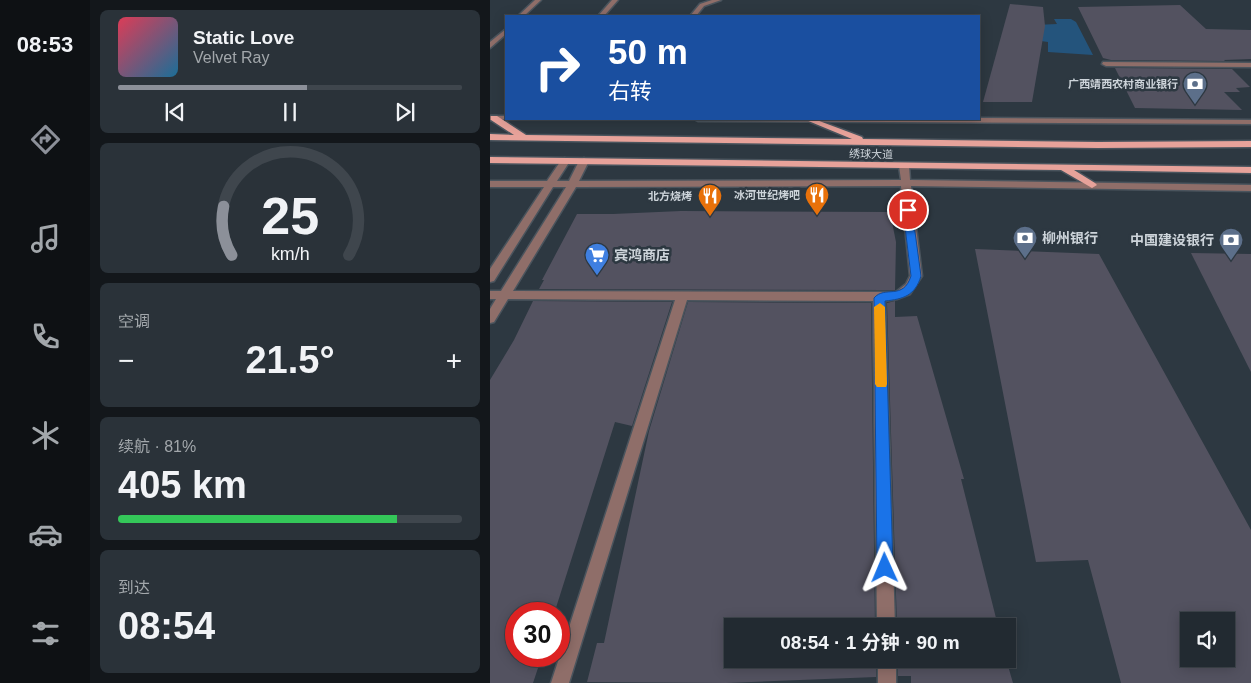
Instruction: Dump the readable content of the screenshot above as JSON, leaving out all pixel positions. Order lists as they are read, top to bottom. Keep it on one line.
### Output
{"streets":{"main road":["绣球大道"]},"places":{"bank":["广西靖西农村商业银行","柳州银行","中国建设银行"],"restaurant":["冰河世纪烤吧","北方烧烤"],"supermarket":["宾鸿商店"]},"page":{"tabs":"08:53","turn":["50 m","右转"],"song":["Static Love","Velvet Ray"],"tile":["空调",["续航 · 81%","405 km"],["到达","08:54"]],"heat":["−","21.5°","+"],"limit":"30","trip":"08:54 · 1 分钟 · 90 m","gauge":["25","km/h"]}}
